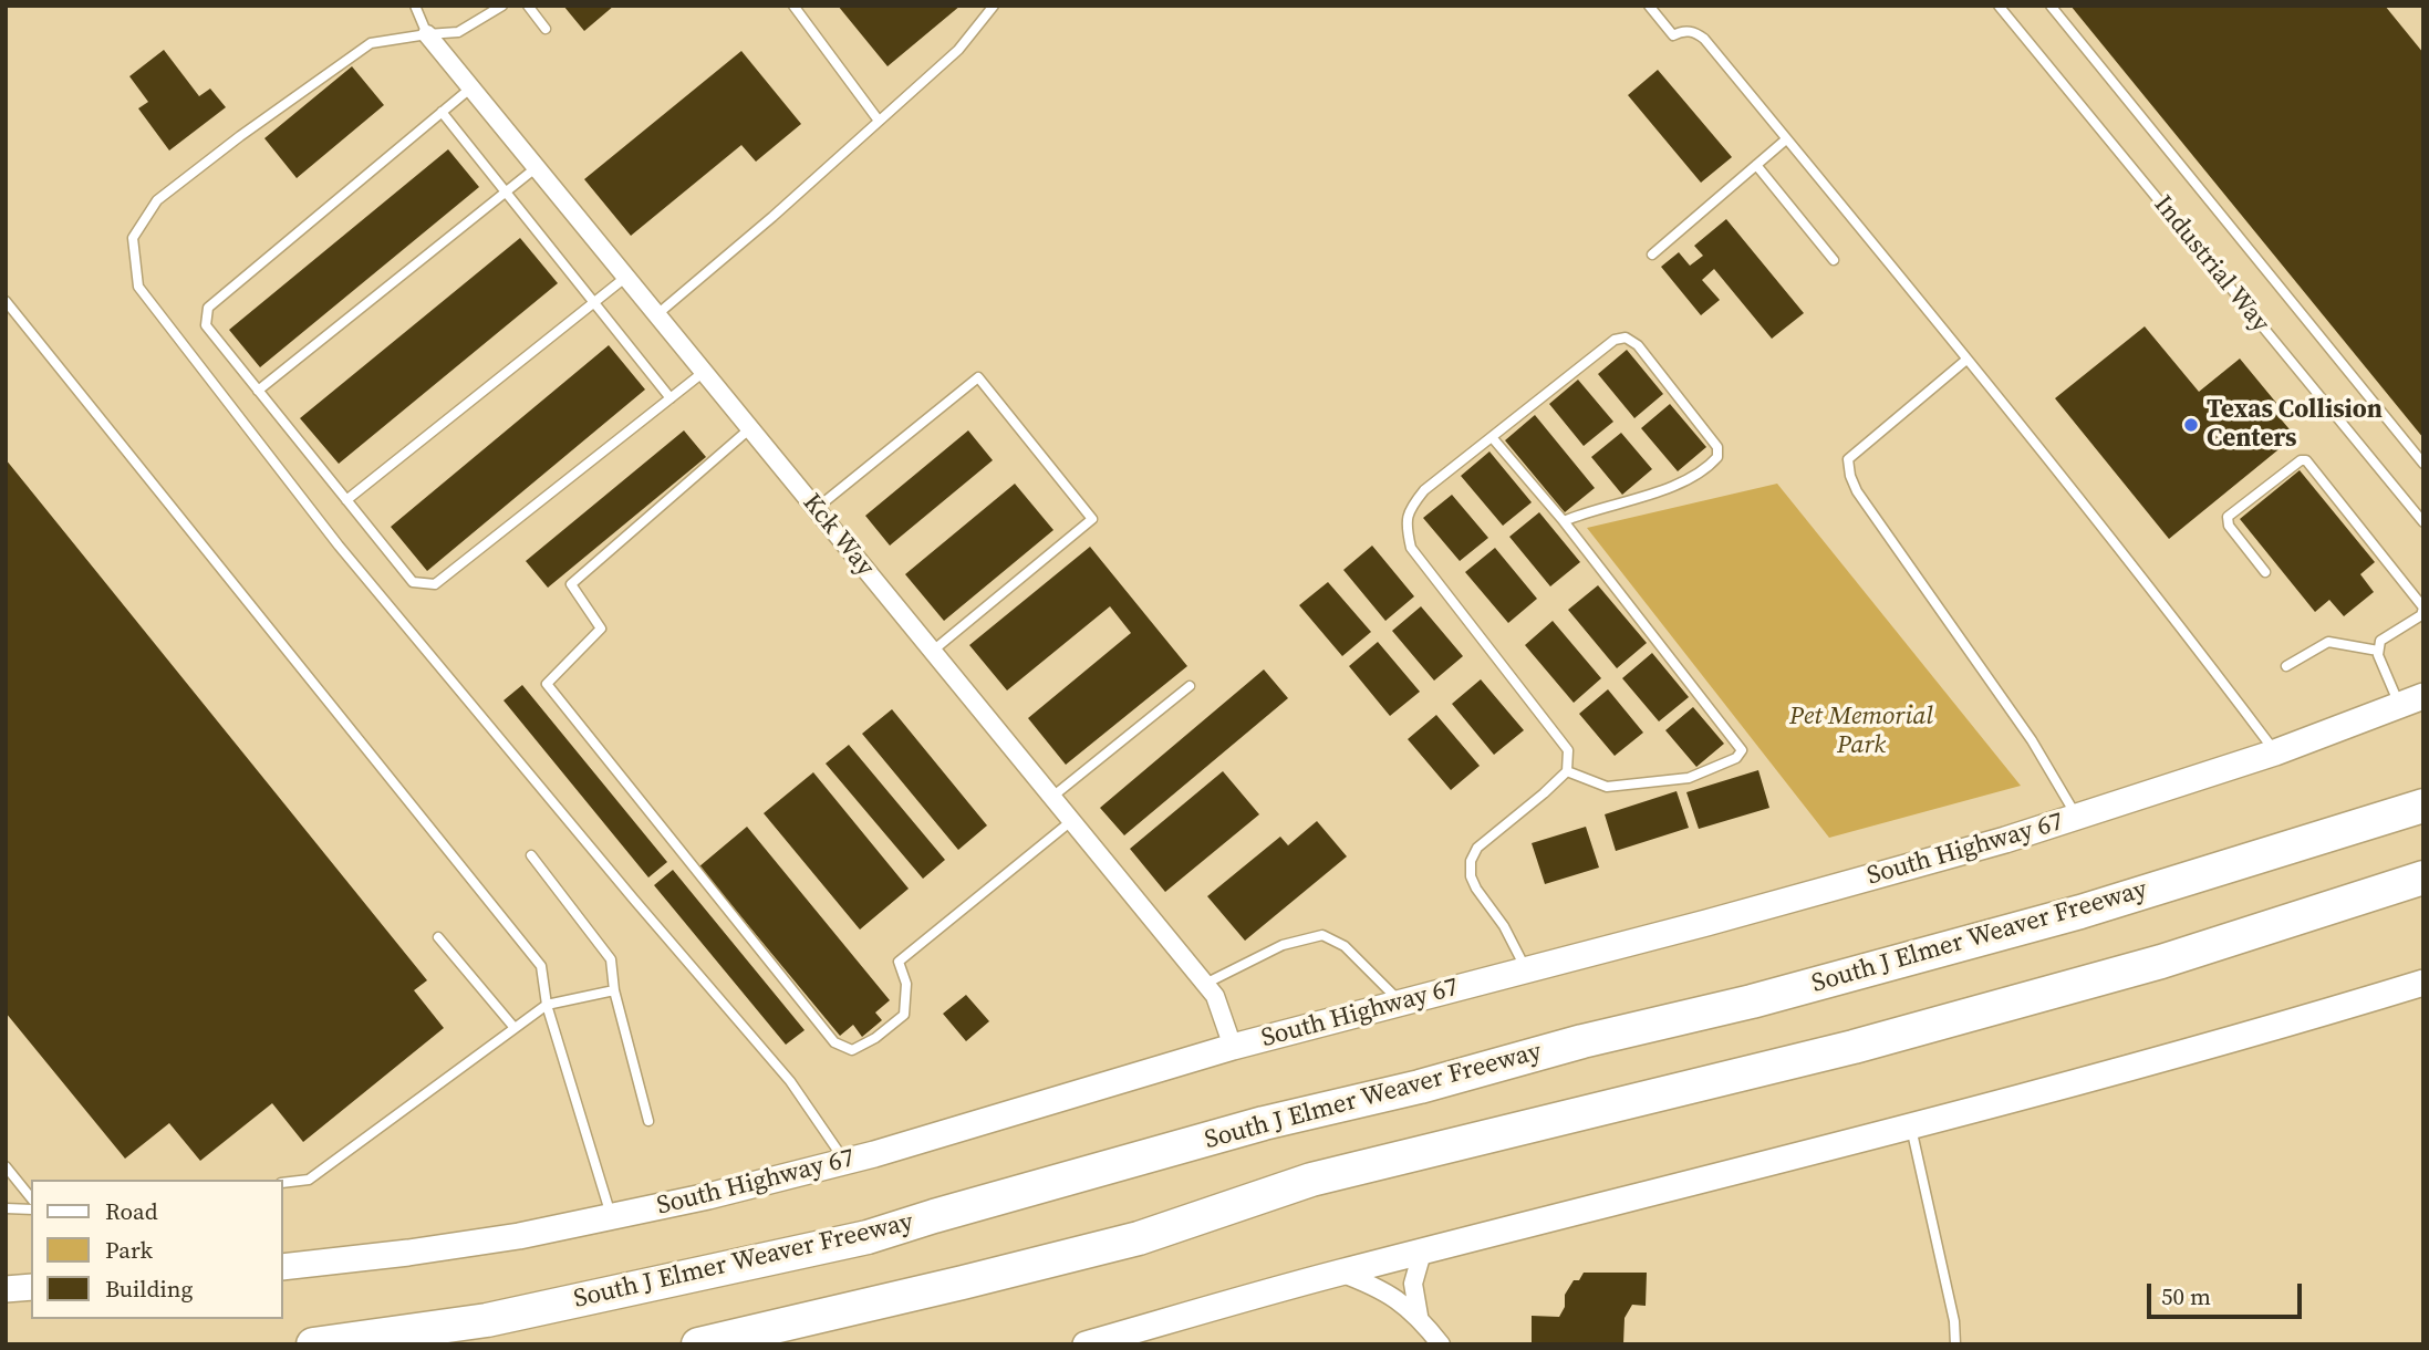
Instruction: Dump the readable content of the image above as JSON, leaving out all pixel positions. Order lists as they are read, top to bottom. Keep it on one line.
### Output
{"streets":{"highway":["South J Elmer Weaver Freeway"],"main road":["South Highway 67"],"street":["Kck Way"],"lane":["Industrial Way"]},"crossings":[["Kck Way","South Highway 67"]],"parks":["Pet Memorial Park"],"places":["Texas Collision Centers"],"legend":["Road","Park","Building"],"scale_bar":"50 m"}
